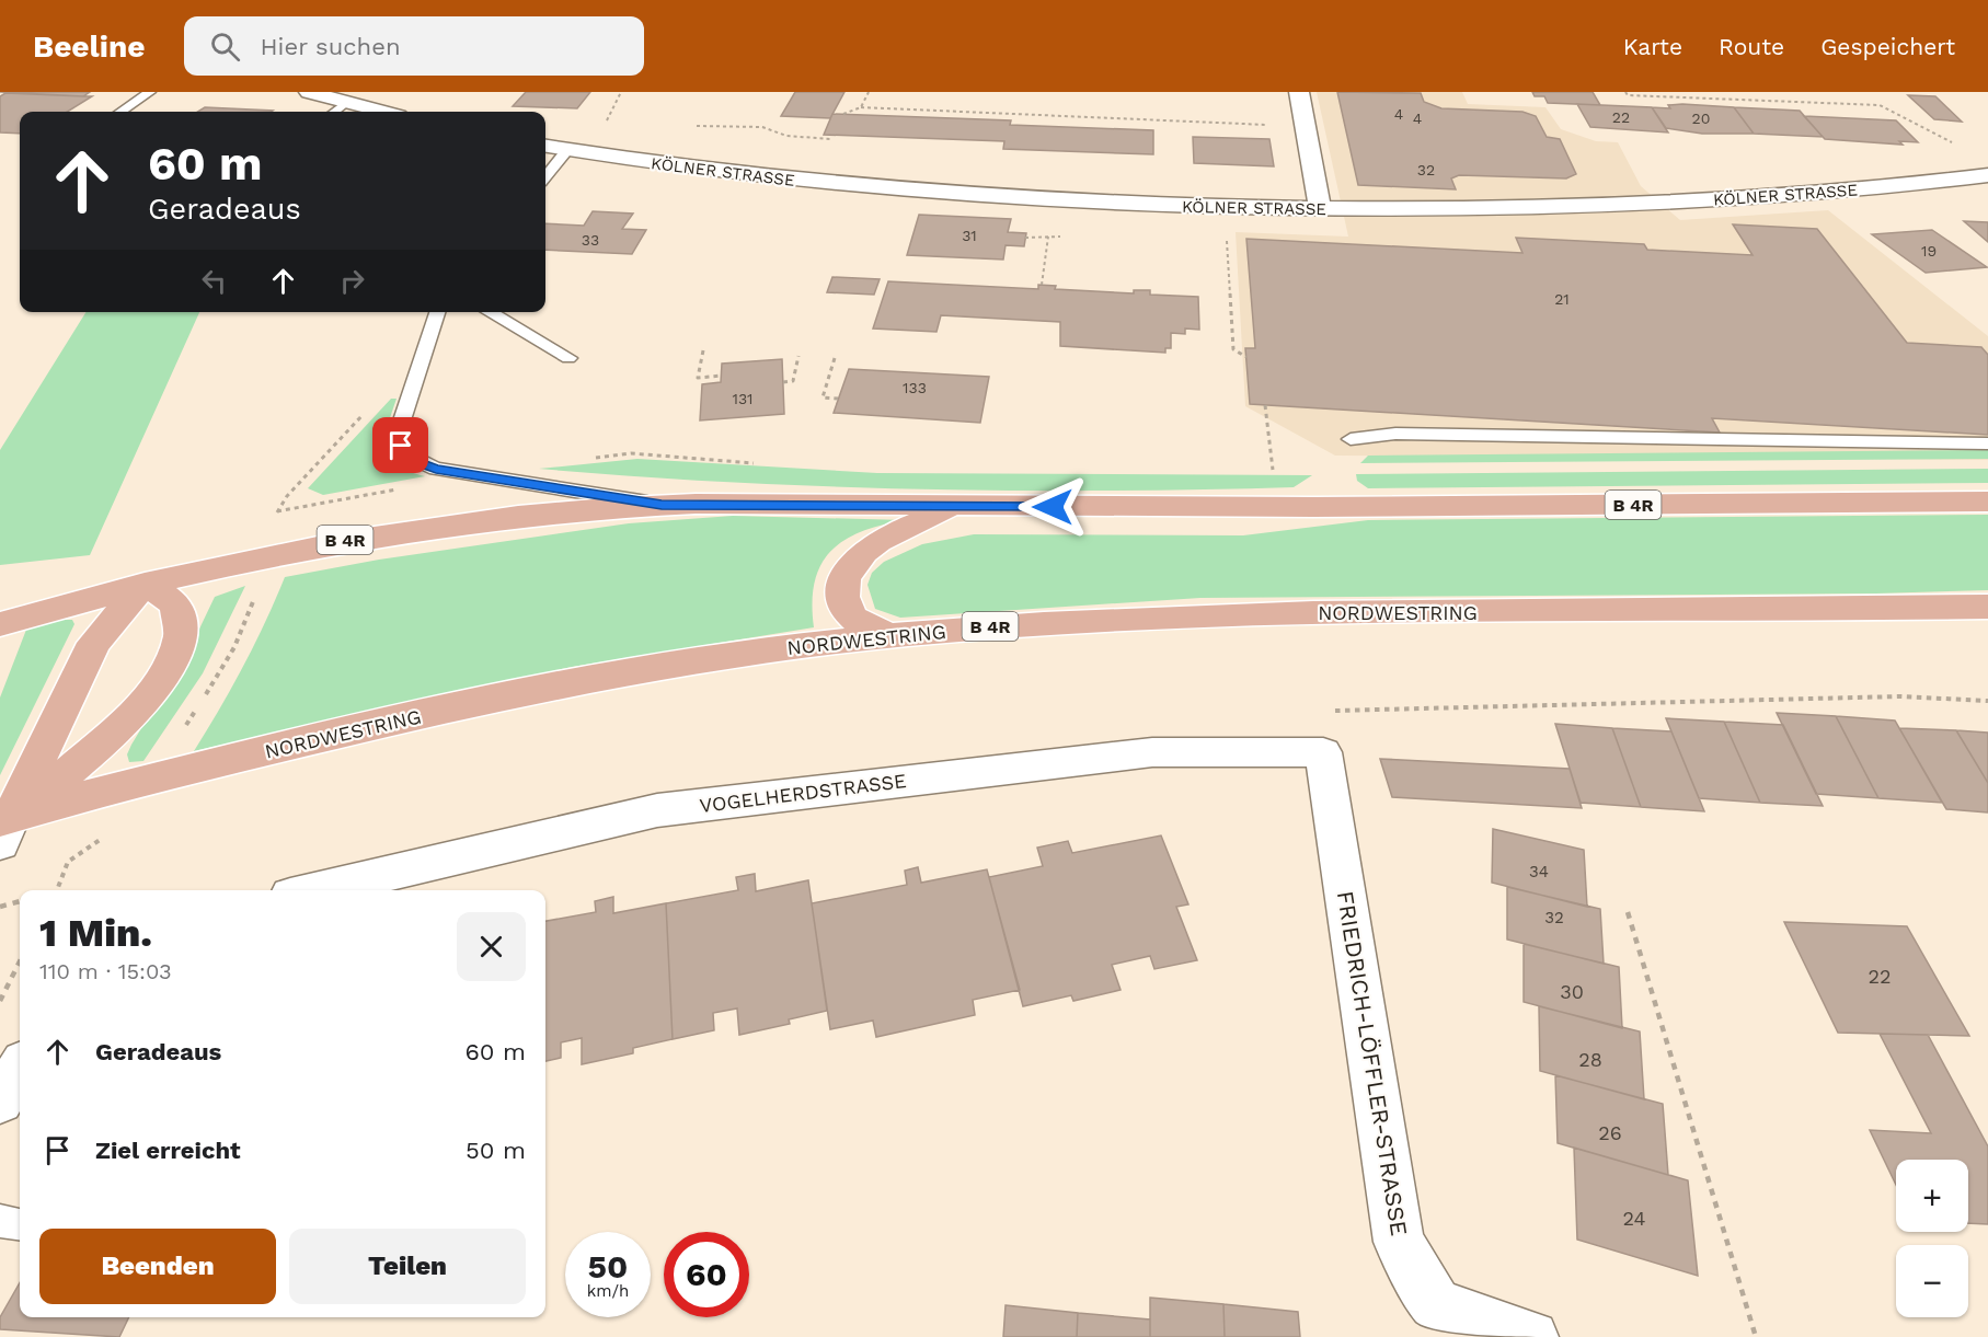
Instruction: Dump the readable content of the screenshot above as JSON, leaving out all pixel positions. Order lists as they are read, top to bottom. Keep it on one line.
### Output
{"streets":{"main road":["B 4R","NORDWESTRING"],"street":["KÖLNER STRASSE","VOGELHERDSTRASSE","FRIEDRICH-LÖFFLER-STRASSE"]},"crossings":[["VOGELHERDSTRASSE","FRIEDRICH-LÖFFLER-STRASSE"]],"house_numbers":["4","22","4","20","32","31","33","19","21","133","131","34","32","22","30","28","26","24"],"page":{"header":"Beeline","search":"Hier suchen","nav":["Karte","Route","Gespeichert"],"turn":["60 m","Geradeaus"],"heading":["1 Min.","110 m · 15:03"],"list":[{"name":"Geradeaus","value":"60 m"},{"name":"Ziel erreicht","value":"50 m"}],"map_buttons":["+","−"],"buttons":["Beenden","Teilen"],"speed":"50 km/h","limit":"60"}}
